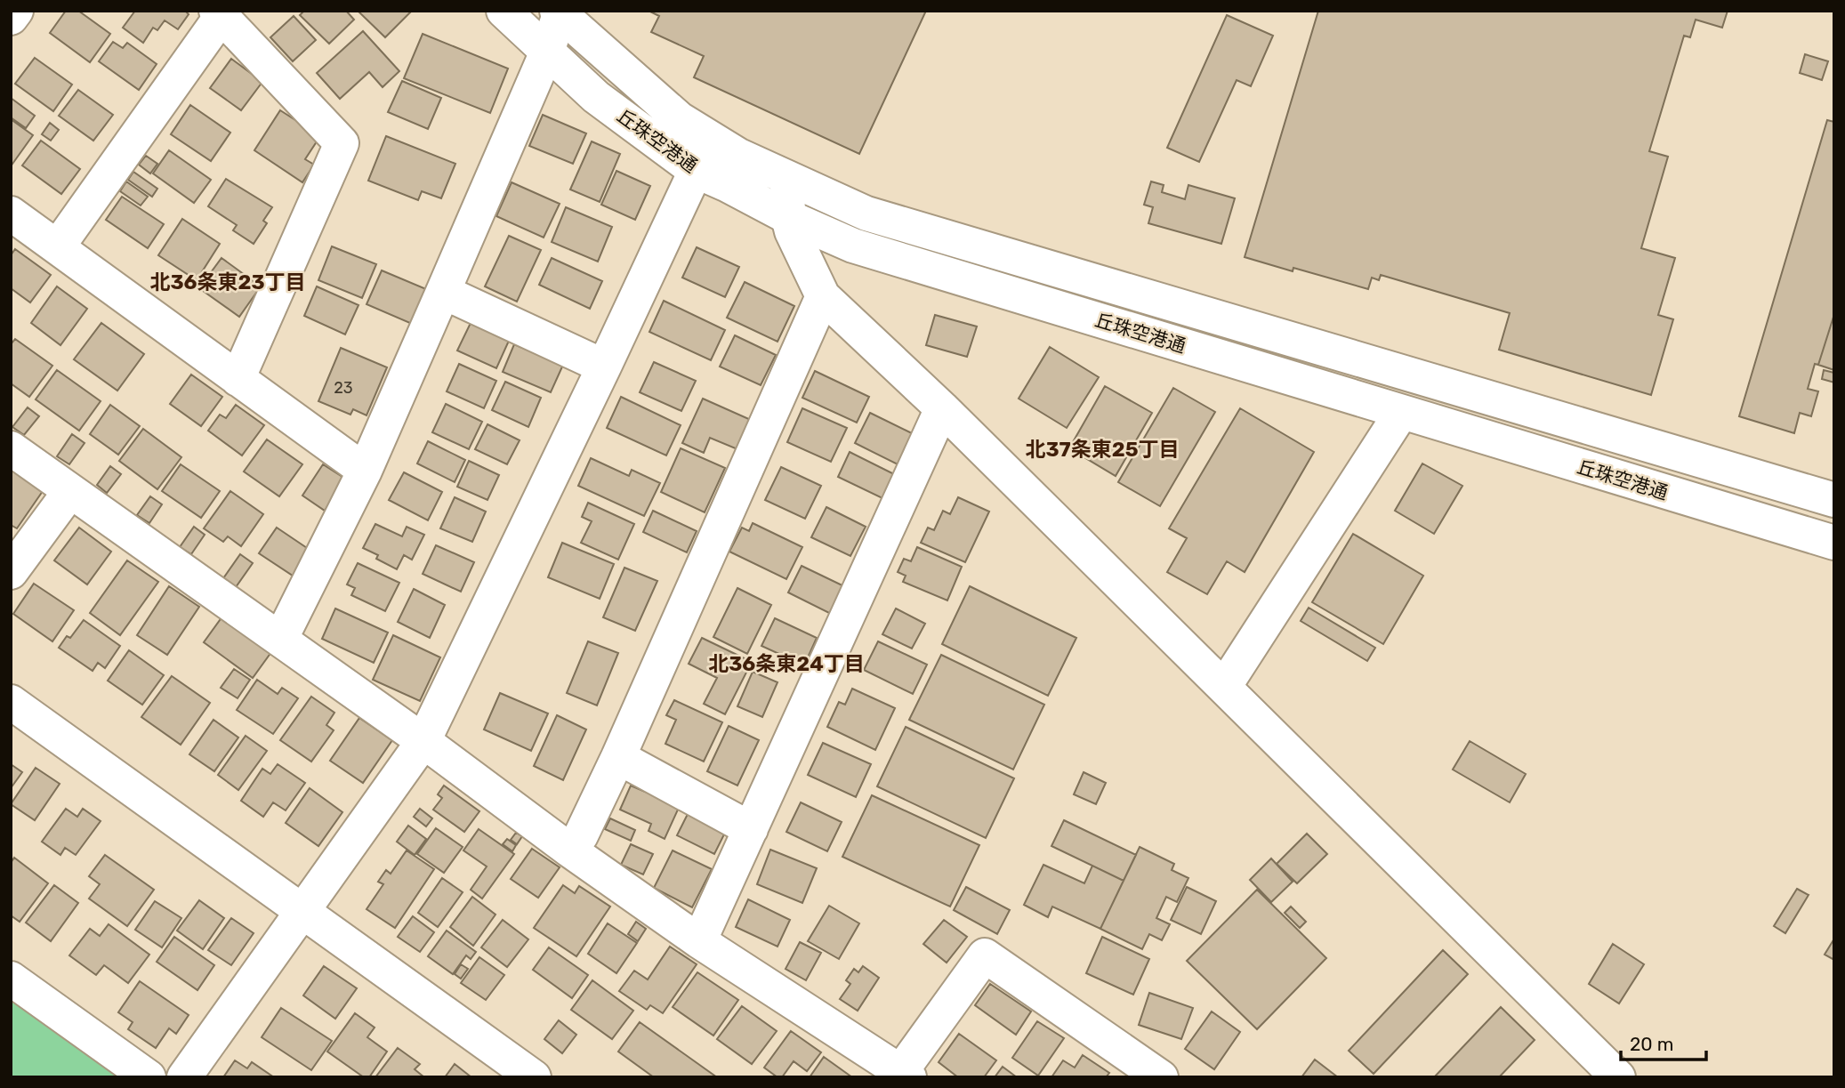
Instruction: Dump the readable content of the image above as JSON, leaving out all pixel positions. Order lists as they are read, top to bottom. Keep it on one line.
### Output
{"streets":{"street":["丘珠空港通"]},"districts":["北36条東23丁目","北37条東25丁目","北36条東24丁目"],"house_numbers":["23"],"scale_bar":"20 m"}
